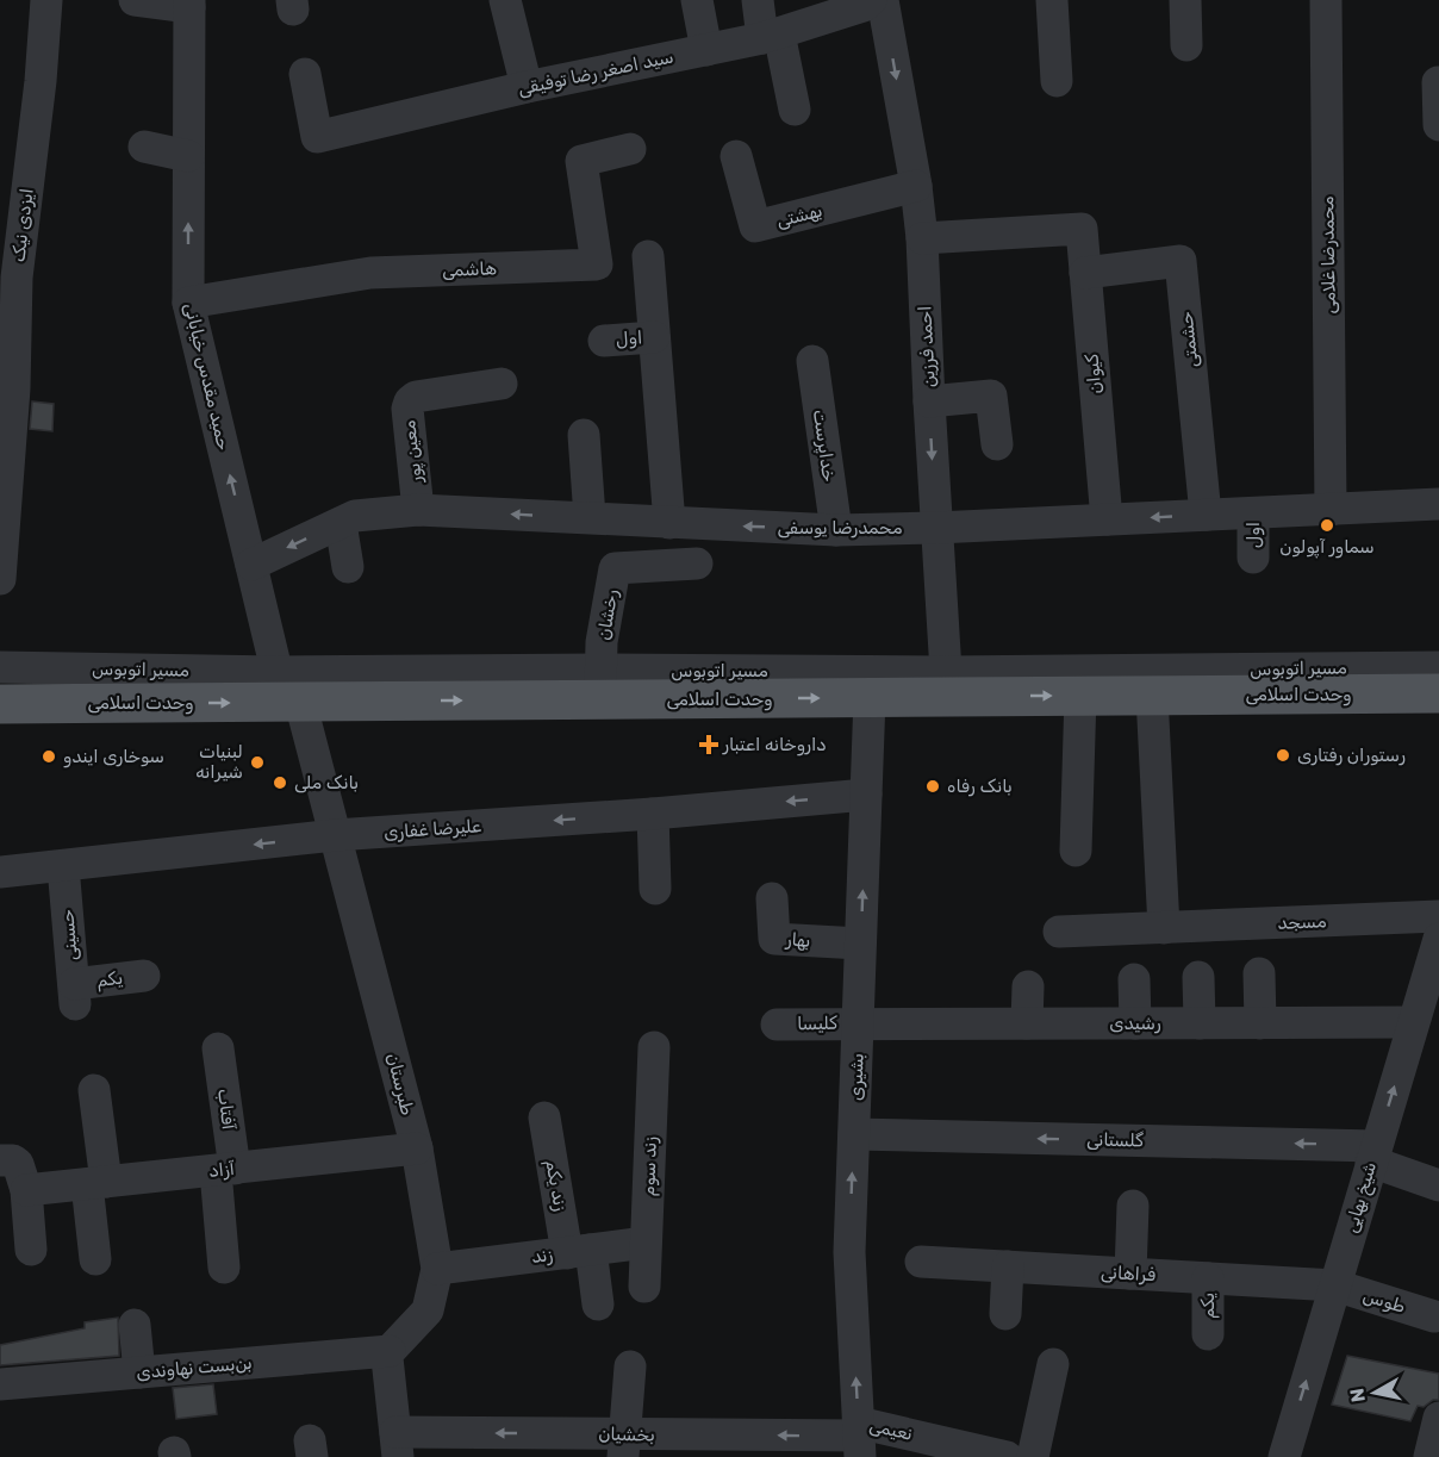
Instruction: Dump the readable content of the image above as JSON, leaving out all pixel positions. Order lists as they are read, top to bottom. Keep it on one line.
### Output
{"streets":{"main road":["وحدت اسلامی"],"street":["سید اصغر رضا توفیقی","بهشتی","ایزدی نیک","محمدرضا غلامی","هاشمی","اول","حشمتی","احمد فرزین","کیوان","حمید مقدس خیابانی","خداپرست","معین پور","محمدرضا یوسفی","رخشان","مسیر اتوبوس","علیرضا غفاری","مسجد","حسینی","بهار","یکم","کلیسا","رشیدی","بشیری","طبرستان","آفتاب","گلستانی","زند سوم","آزاد","زند یکم","شیخ بهایی","زند","فراهانی","طوس","بن‌بست نهاوندی","نعیمی","بخشیان"]},"crossings":[["بهشتی","احمد فرزین"],["محمدرضا غلامی","محمدرضا یوسفی"],["هاشمی","حمید مقدس خیابانی"],["اول","محمدرضا یوسفی"],["حشمتی","کیوان"],["حشمتی","محمدرضا یوسفی"],["احمد فرزین","کیوان"],["احمد فرزین","محمدرضا یوسفی"],["احمد فرزین","مسیر اتوبوس"],["احمد فرزین","وحدت اسلامی"],["کیوان","محمدرضا یوسفی"],["حمید مقدس خیابانی","محمدرضا یوسفی"],["حمید مقدس خیابانی","مسیر اتوبوس"],["حمید مقدس خیابانی","وحدت اسلامی"],["حمید مقدس خیابانی","طبرستان"],["خداپرست","محمدرضا یوسفی"],["معین پور","محمدرضا یوسفی"],["رخشان","مسیر اتوبوس"],["رخشان","وحدت اسلامی"],["مسیر اتوبوس","وحدت اسلامی"],["مسیر اتوبوس","طبرستان"],["وحدت اسلامی","بشیری"],["وحدت اسلامی","طبرستان"],["علیرضا غفاری","حسینی"],["علیرضا غفاری","بشیری"],["علیرضا غفاری","طبرستان"],["حسینی","یکم"],["بهار","بشیری"],["یکم","فراهانی"],["کلیسا","رشیدی"],["کلیسا","بشیری"],["رشیدی","بشیری"],["رشیدی","شیخ بهایی"],["بشیری","گلستانی"],["بشیری","نعیمی"],["بشیری","بخشیان"],["طبرستان","آزاد"],["طبرستان","زند"],["طبرستان","بن‌بست نهاوندی"],["آفتاب","آزاد"],["گلستانی","شیخ بهایی"],["زند سوم","زند"],["زند یکم","زند"],["شیخ بهایی","فراهانی"],["شیخ بهایی","طوس"],["فراهانی","طوس"],["نعیمی","بخشیان"]],"one_way":["حمید مقدس خیابانی","محمدرضا یوسفی","وحدت اسلامی","علیرضا غفاری","گلستانی","بخشیان"],"places":{"other":["سماور آپولون","رستوران رفتاری","سوخاری ایندو","لبنیات شیرانه","بانک ملی","بانک رفاه"],"health":["داروخانه اعتبار"]},"north":"left"}
